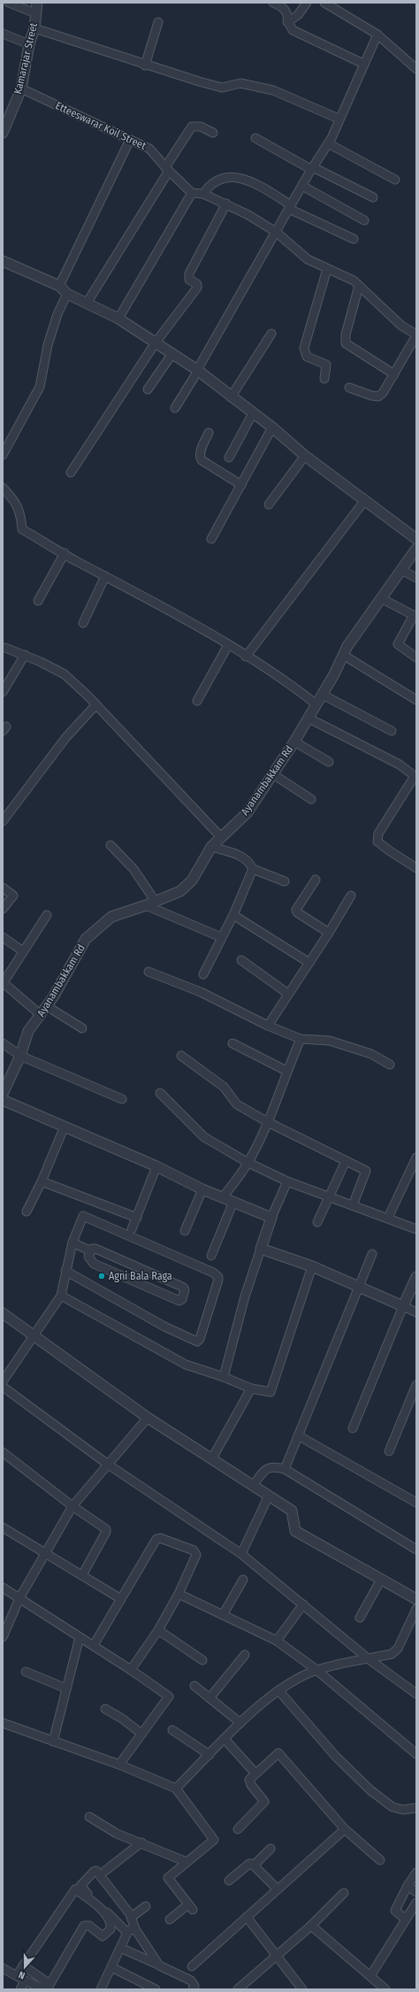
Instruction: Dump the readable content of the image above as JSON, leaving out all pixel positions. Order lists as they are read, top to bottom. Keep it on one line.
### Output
{"streets":{"street":["Kamarajar Street","Etteeswarar Koil Street","Ayanambakkam Rd"]},"crossings":[["Kamarajar Street","Etteeswarar Koil Street"]],"places":["Agni Bala Raga"],"north":"bottom"}
